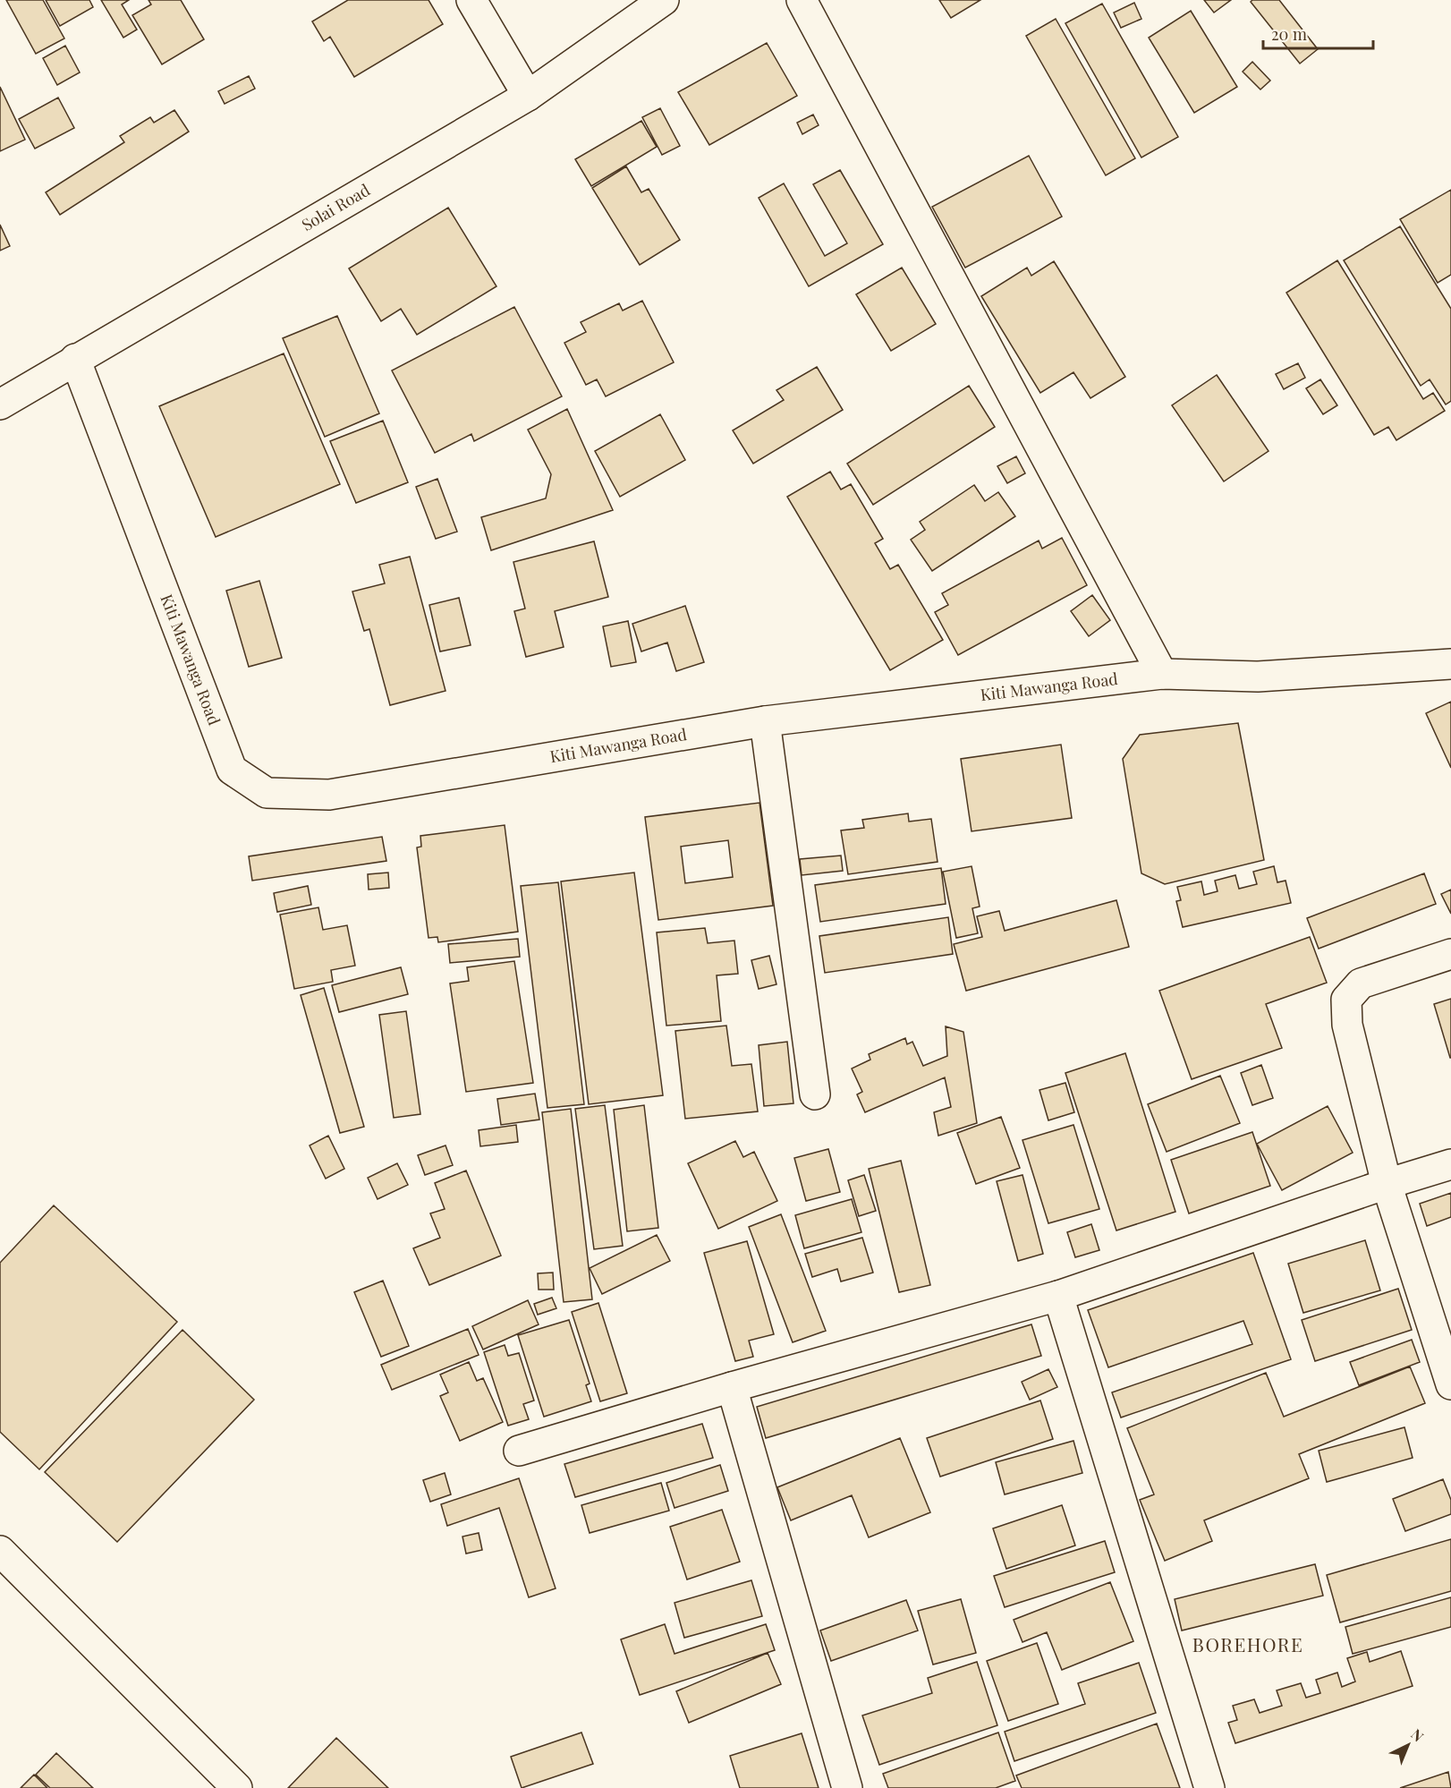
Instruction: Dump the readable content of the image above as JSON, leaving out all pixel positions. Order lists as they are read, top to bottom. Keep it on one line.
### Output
{"streets":{"main road":["Solai Road","Kiti Mawanga Road"]},"crossings":[["Solai Road","Kiti Mawanga Road"]],"districts":["BOREHORE"],"scale_bar":"20 m","north":"top right"}
